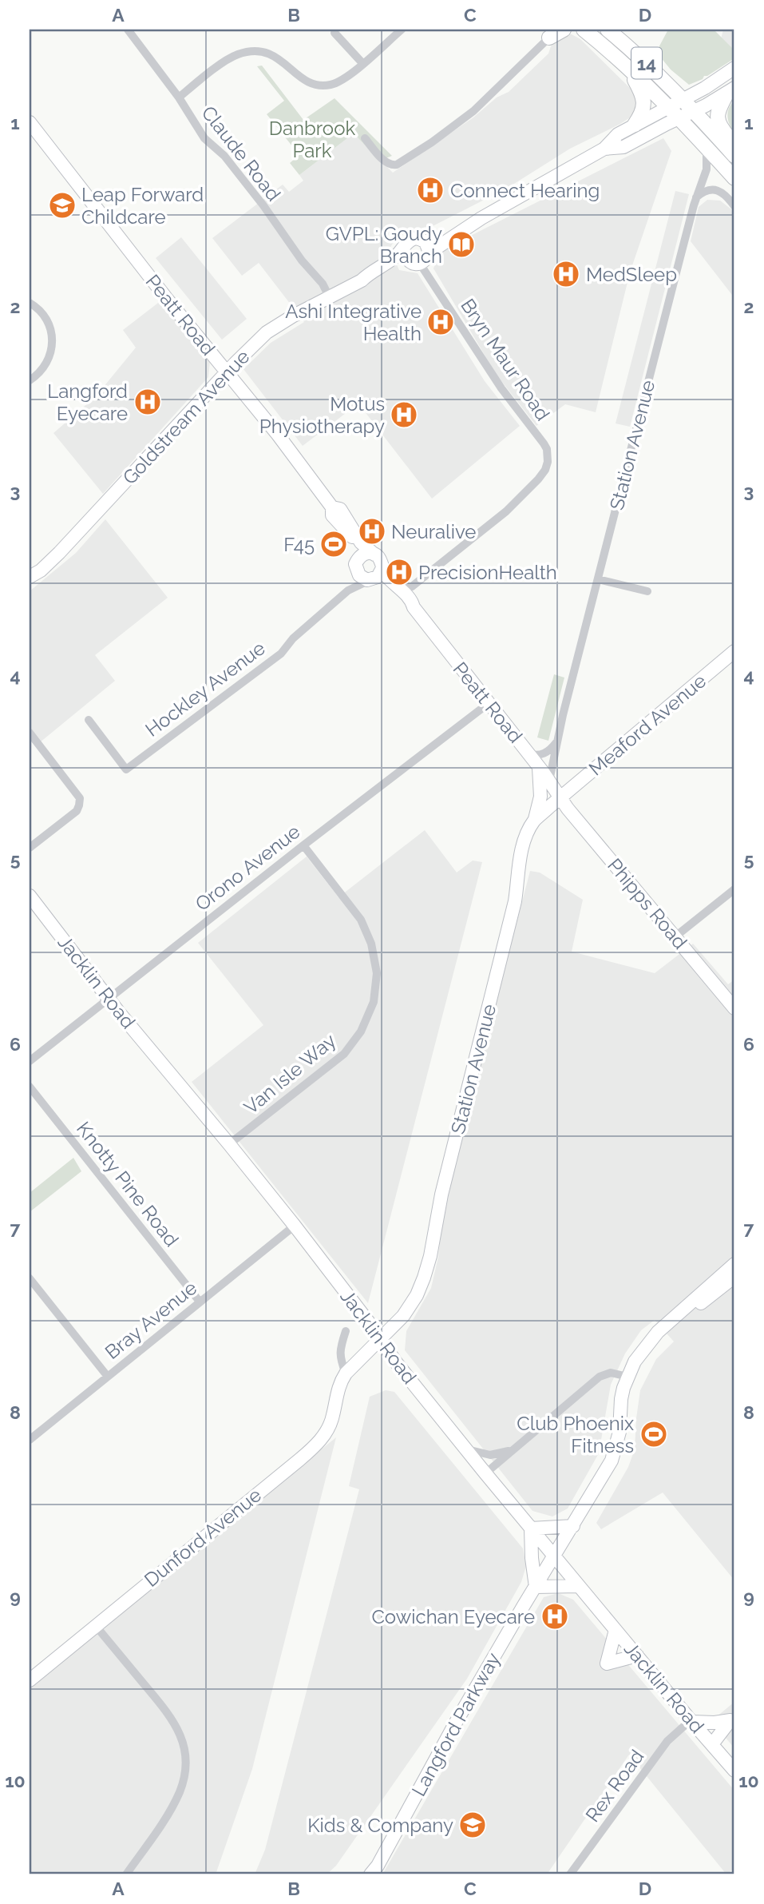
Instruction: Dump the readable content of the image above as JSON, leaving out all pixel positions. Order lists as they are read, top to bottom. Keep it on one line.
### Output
{"streets":{"main road":["14","Peatt Road","Goldstream Avenue","Station Avenue","Meaford Avenue","Phipps Road","Jacklin Road","Dunford Avenue","Langford Parkway"],"street":["Claude Road","Bryn Maur Road","Hockley Avenue","Orono Avenue","Van Isle Way","Knotty Pine Road","Bray Avenue","Rex Road"]},"crossings":[["14","Goldstream Avenue"],["14","Station Avenue"],["Claude Road","Goldstream Avenue"],["Peatt Road","Bryn Maur Road"],["Peatt Road","Goldstream Avenue"],["Peatt Road","Station Avenue"],["Peatt Road","Hockley Avenue"],["Peatt Road","Meaford Avenue"],["Peatt Road","Orono Avenue"],["Peatt Road","Phipps Road"],["Bryn Maur Road","Goldstream Avenue"],["Station Avenue","Meaford Avenue"],["Station Avenue","Phipps Road"],["Station Avenue","Jacklin Road"],["Station Avenue","Dunford Avenue"],["Meaford Avenue","Phipps Road"],["Orono Avenue","Jacklin Road"],["Orono Avenue","Van Isle Way"],["Jacklin Road","Van Isle Way"],["Jacklin Road","Bray Avenue"],["Jacklin Road","Dunford Avenue"],["Jacklin Road","Langford Parkway"],["Jacklin Road","Rex Road"],["Knotty Pine Road","Bray Avenue"]],"parks":["Danbrook Park"],"places":{"hospital":["Connect Hearing","MedSleep","Ashi Integrative Health","Langford Eyecare","Motus Physiotherapy","Neuralive","PrecisionHealth","Cowichan Eyecare"],"school or university":["Leap Forward Childcare","Kids & Company"],"library":["GVPL: Goudy Branch"],"sports":["F45","Club Phoenix Fitness"]},"grid":{"columns":["A","B","C","D"],"rows":["1","2","3","4","5","6","7","8","9","10"]}}
